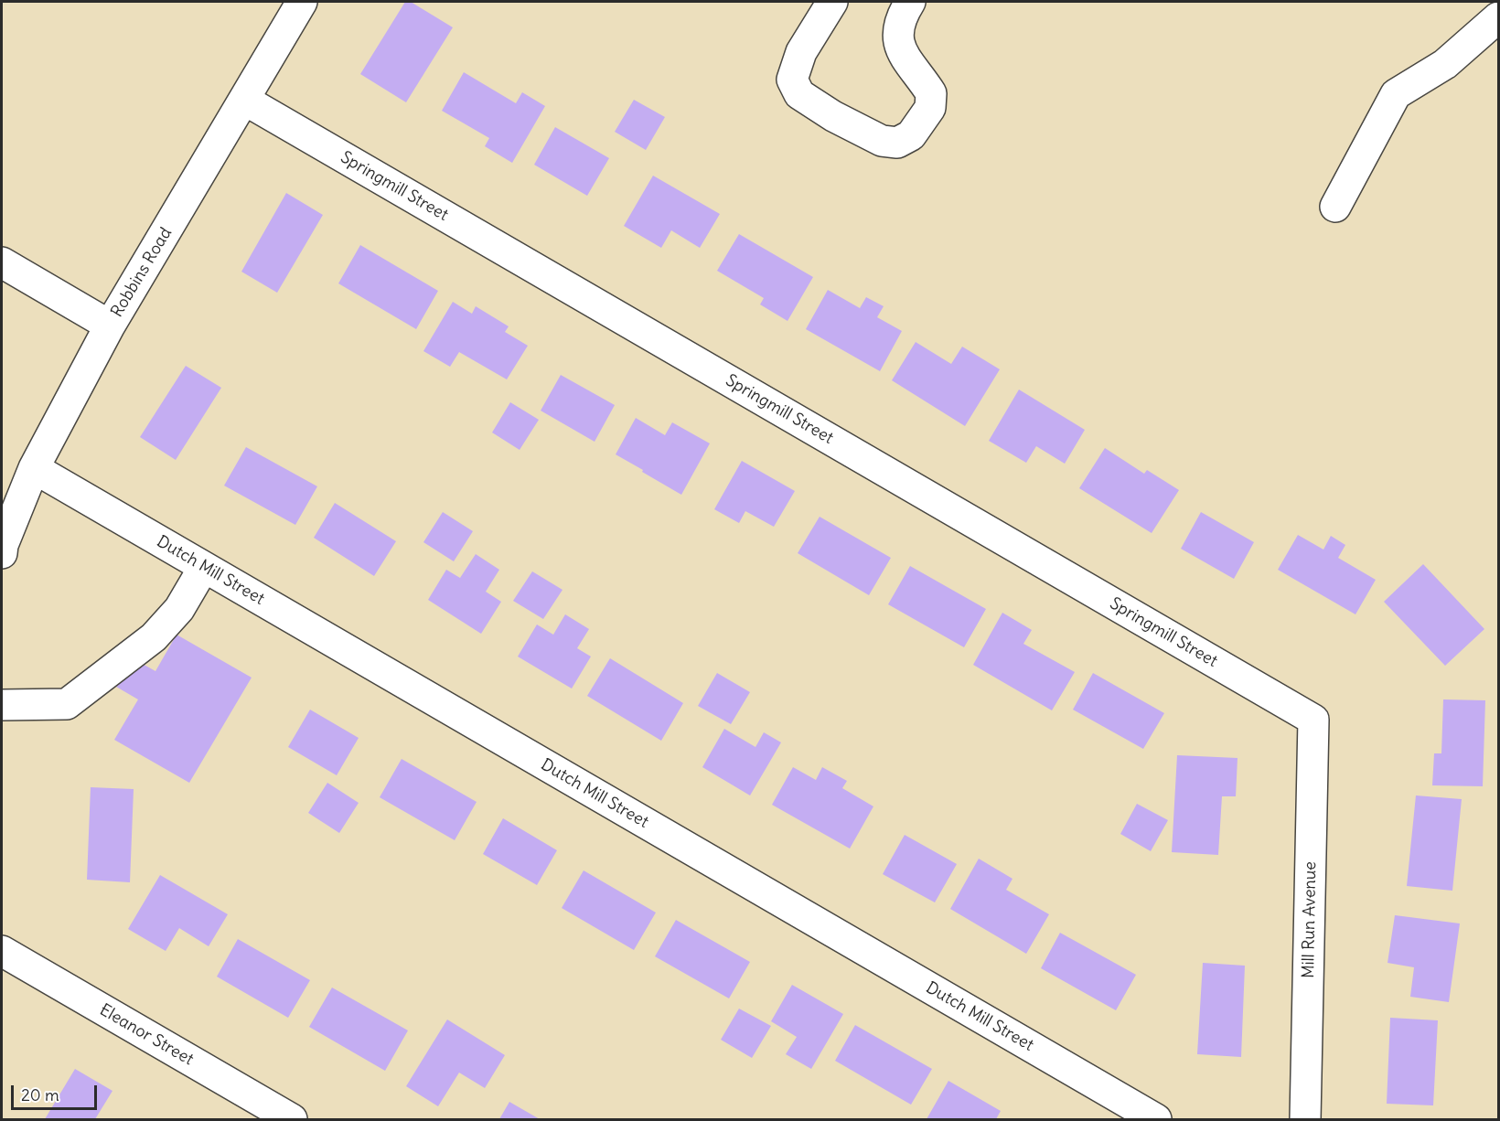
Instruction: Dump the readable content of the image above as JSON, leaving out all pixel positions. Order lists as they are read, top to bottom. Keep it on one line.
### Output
{"streets":{"street":["Springmill Street","Robbins Road","Dutch Mill Street","Mill Run Avenue","Eleanor Street"]},"crossings":[["Springmill Street","Robbins Road"],["Springmill Street","Mill Run Avenue"],["Robbins Road","Dutch Mill Street"]],"scale_bar":"20 m"}
